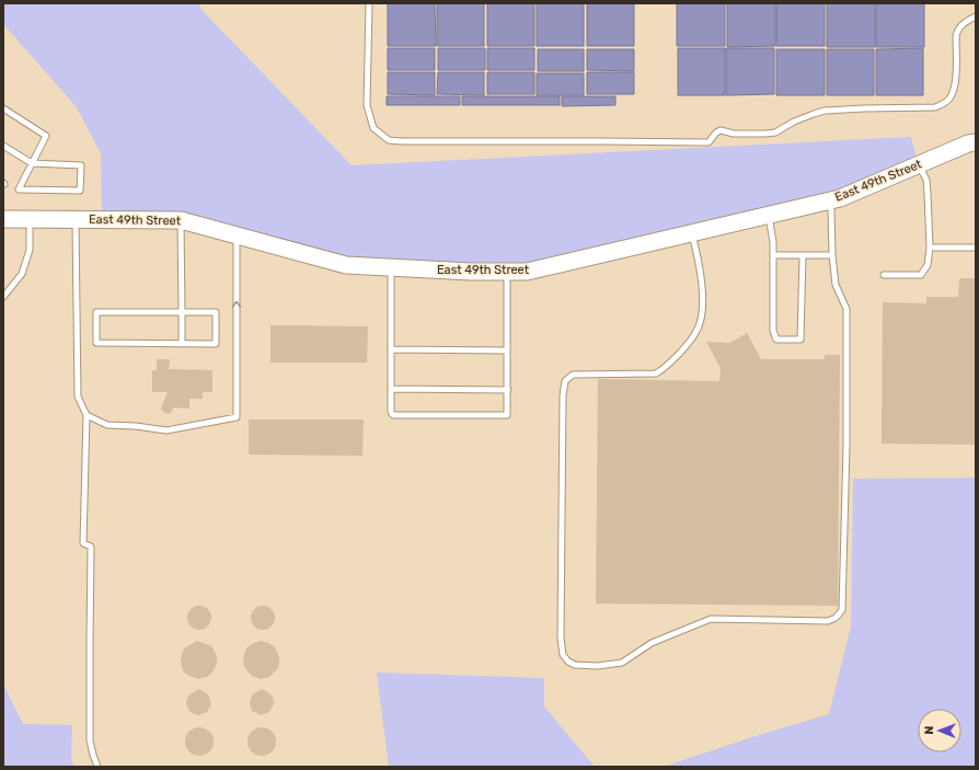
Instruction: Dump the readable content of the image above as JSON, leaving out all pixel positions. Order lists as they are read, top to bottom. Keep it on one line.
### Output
{"streets":{"street":["East 49th Street"]},"north":"left"}
